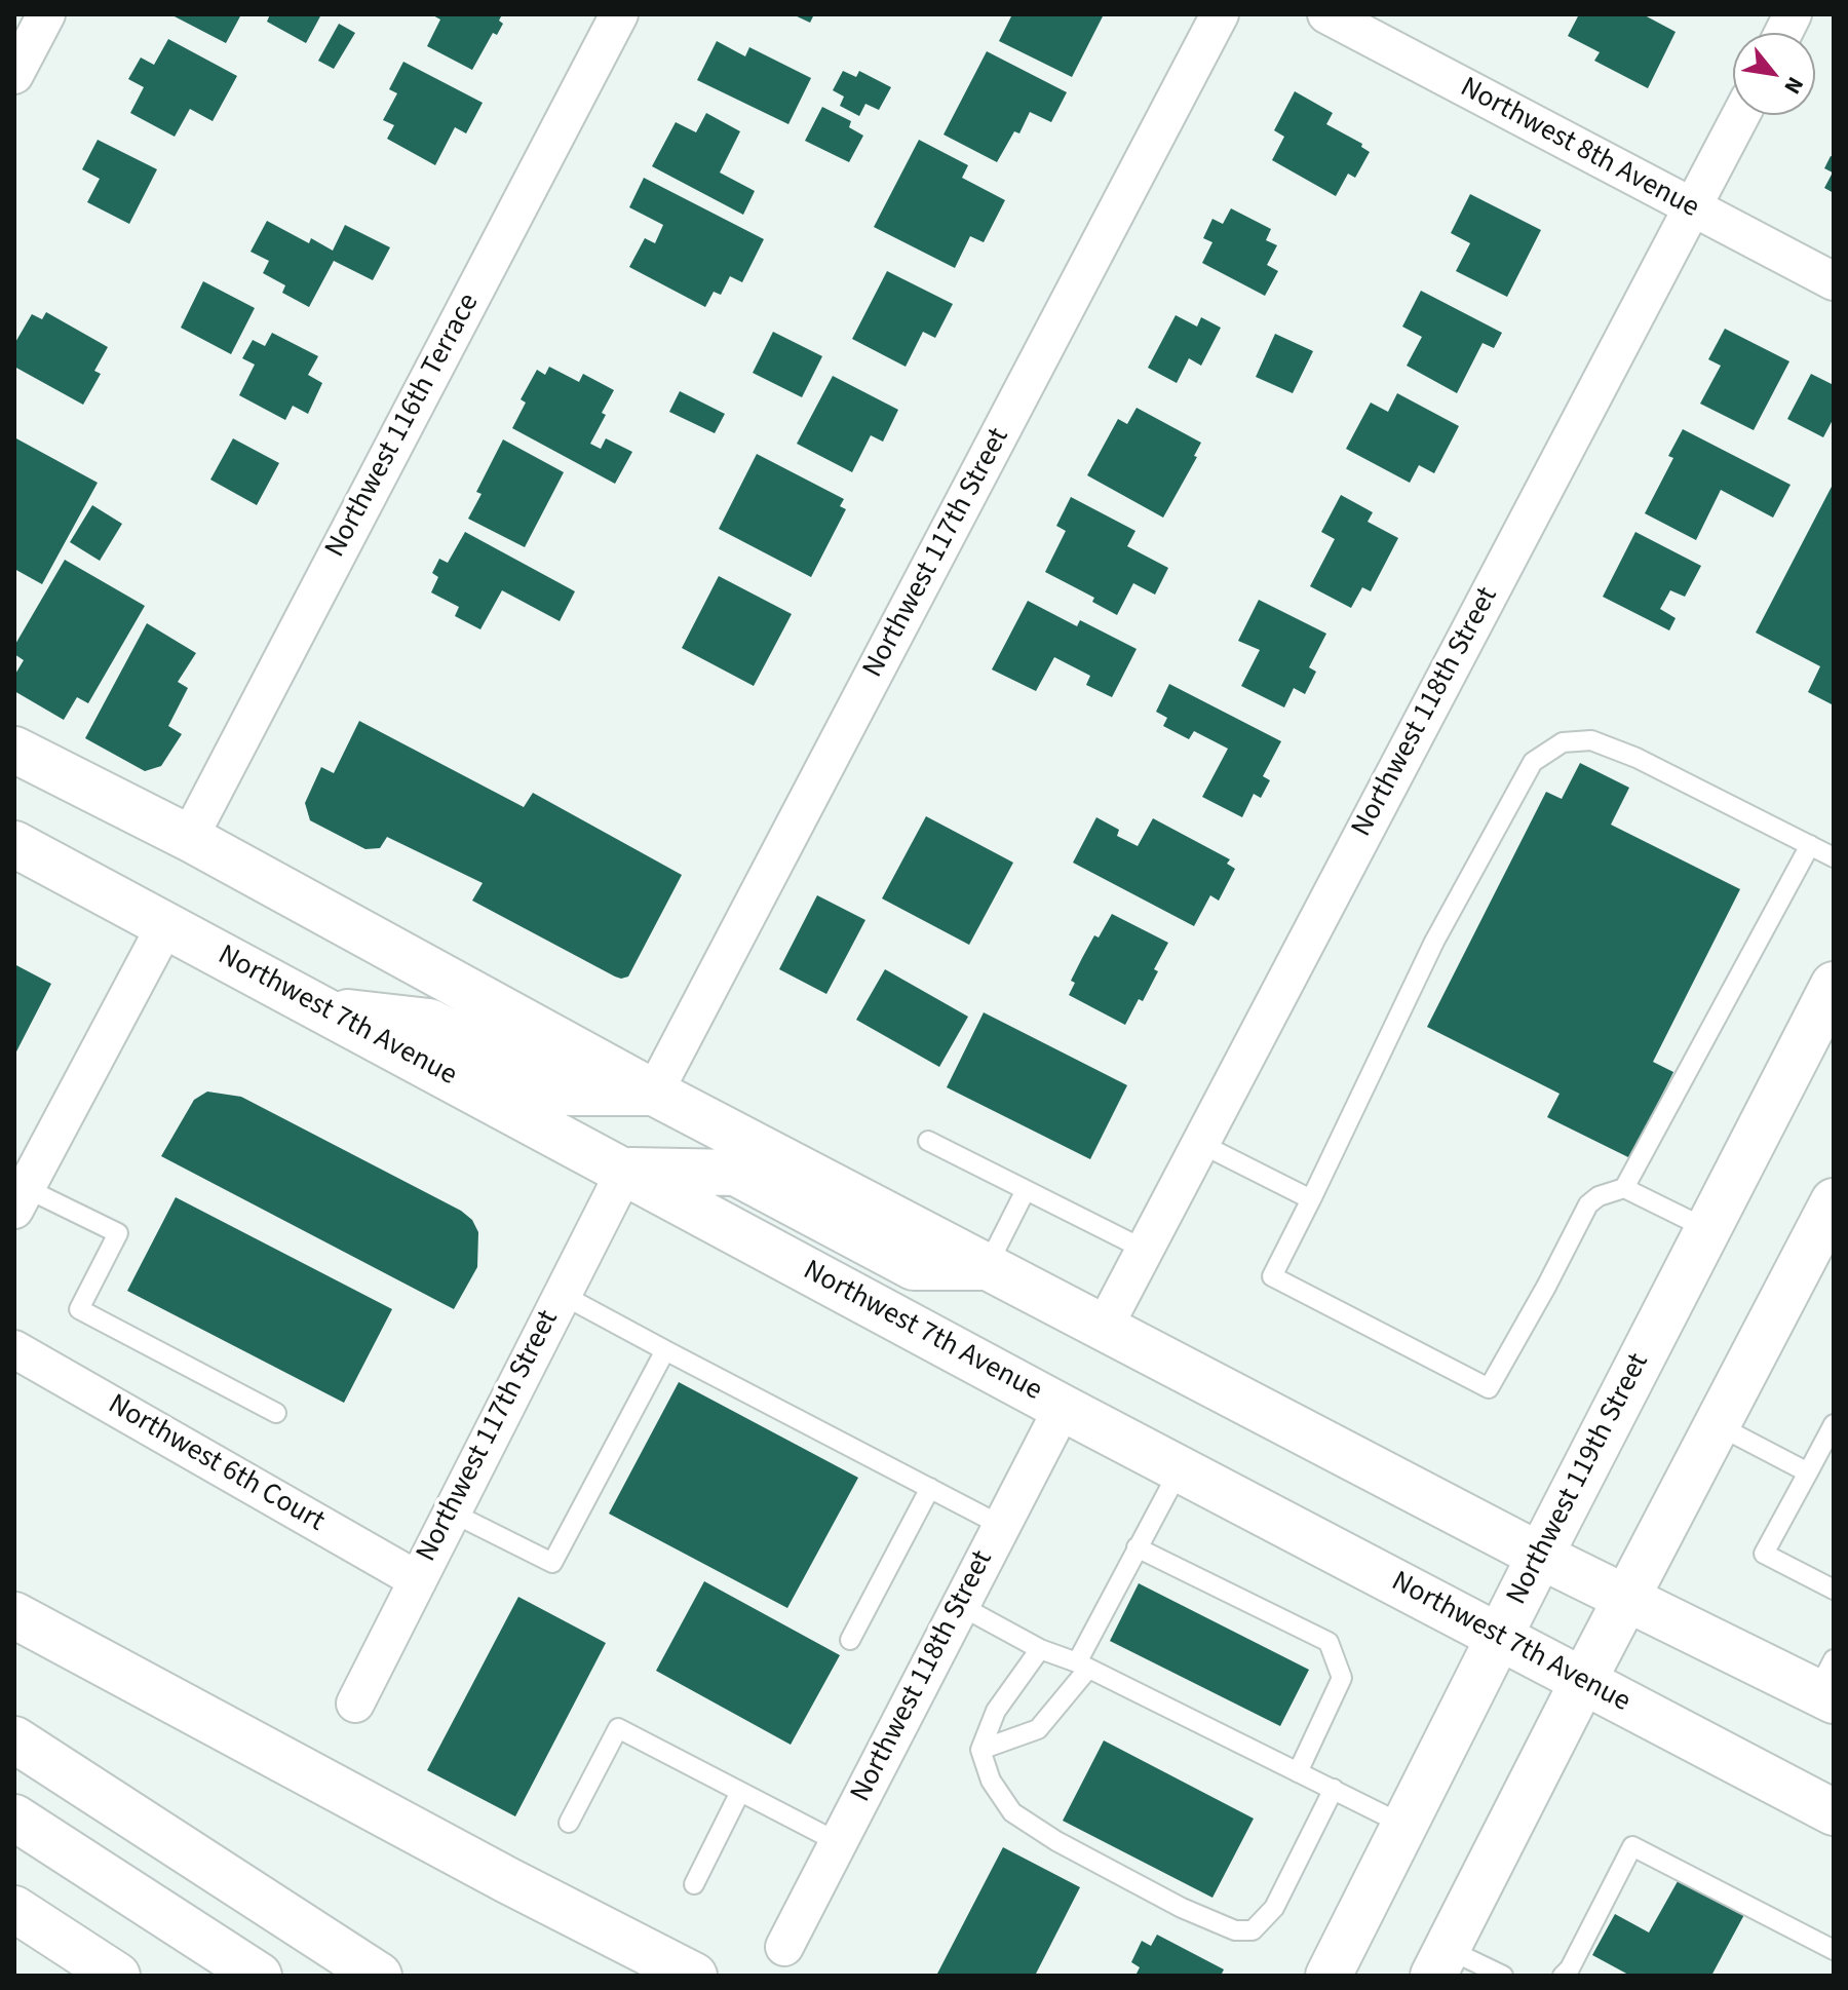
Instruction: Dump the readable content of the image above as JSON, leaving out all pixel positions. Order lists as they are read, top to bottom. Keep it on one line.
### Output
{"streets":{"main road":["Northwest 7th Avenue","Northwest 119th Street"],"street":["Northwest 8th Avenue","Northwest 116th Terrace","Northwest 117th Street","Northwest 118th Street","Northwest 6th Court"]},"crossings":[["Northwest 8th Avenue","Northwest 118th Street"],["Northwest 117th Street","Northwest 7th Avenue"],["Northwest 117th Street","Northwest 6th Court"],["Northwest 118th Street","Northwest 7th Avenue"],["Northwest 7th Avenue","Northwest 119th Street"]],"north":"bottom right"}
